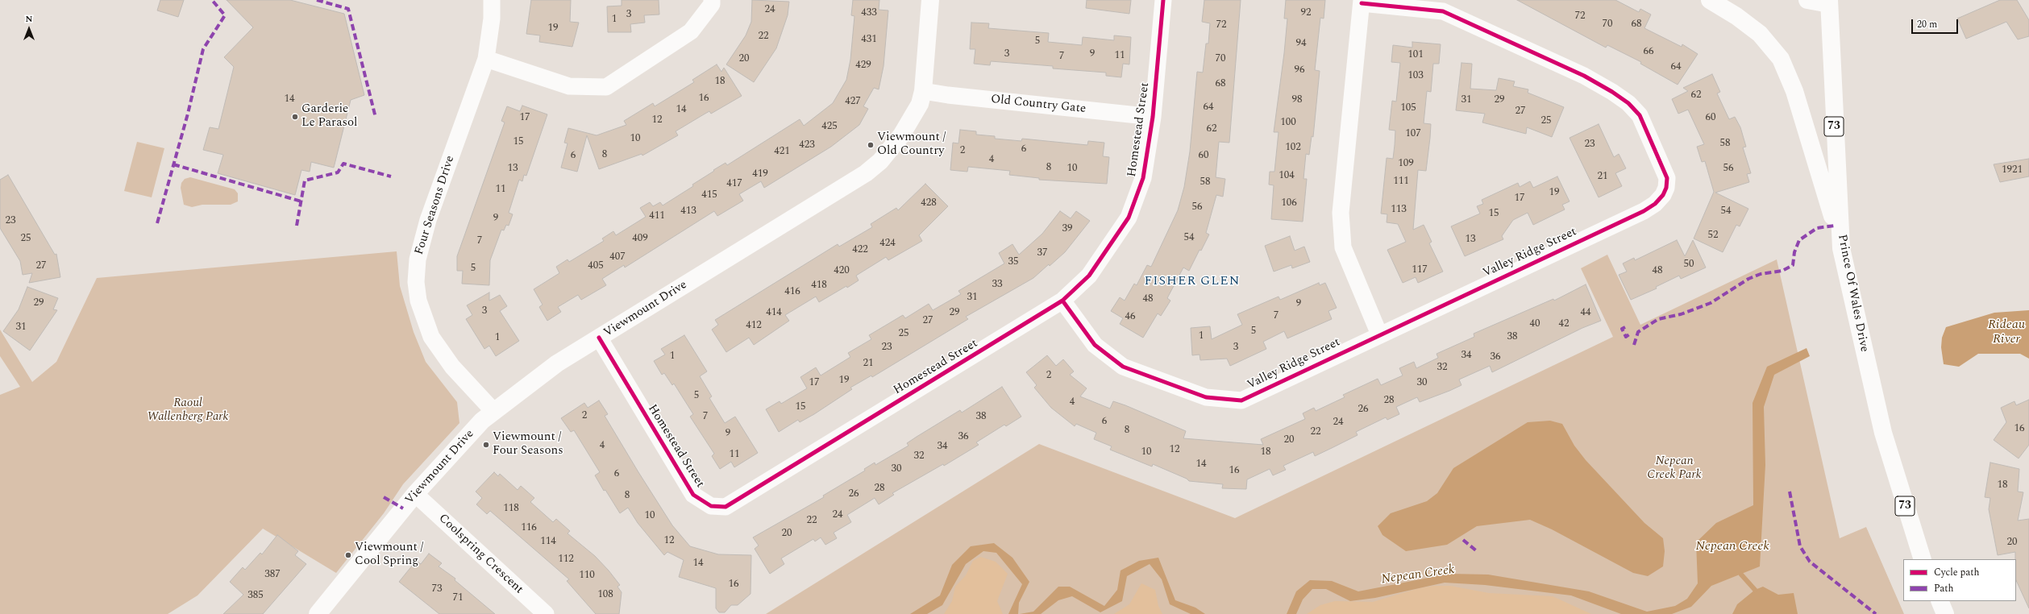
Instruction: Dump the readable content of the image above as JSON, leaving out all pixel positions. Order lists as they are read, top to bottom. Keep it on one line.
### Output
{"streets":{"street":["Old Country Gate","73","Homestead Street","Four Seasons Drive","Valley Ridge Street","Prince Of Wales Drive","Viewmount Drive","Coolspring Crescent"]},"crossings":[["Old Country Gate","Homestead Street"],["Old Country Gate","Viewmount Drive"],["Homestead Street","Valley Ridge Street"],["Homestead Street","Viewmount Drive"],["Four Seasons Drive","Viewmount Drive"],["Viewmount Drive","Coolspring Crescent"]],"districts":["FISHER GLEN"],"water":["Rideau River","Nepean Creek"],"parks":["Raoul Wallenberg Park","Nepean Creek Park"],"places":["Garderie Le Parasol","Viewmount / Old Country","Viewmount / Four Seasons","Viewmount / Cool Spring"],"house_numbers":["24","433","92","3","72","1","70","68","72","19","22","431","5","94","66","3","9","101","11","7","20","70","429","64","96","103","18","68","62","16","14","98","31","29","427","64","105","14","27","17","60","12","25","100","425","62","107","10","15","58","23","423","102","6","2","421","8","6","60","4","109","8","13","10","56","1921","419","104","21","111","58","417","11","19","415","17","428","106","56","113","413","54","15","411","9","23","39","52","54","25","409","13","7","424","422","37","407","35","50","27","405","5","117","420","48","33","418","416","31","48","29","9","3","414","29","44","7","46","27","40","42","412","31","5","25","1","38","1","23","3","34","1","36","21","32","2","19","17","30","5","28","4","15","26","2","7","38","6","24","16","8","22","9","36","20","4","34","12","10","18","11","32","14","30","16","6","18","28","26","8","118","24","10","22","116","20","12","114","20","112","14","387","110","16","73","108","385","71"],"legend":["Cycle path","Path"],"scale_bar":"20 m","north":"top"}
